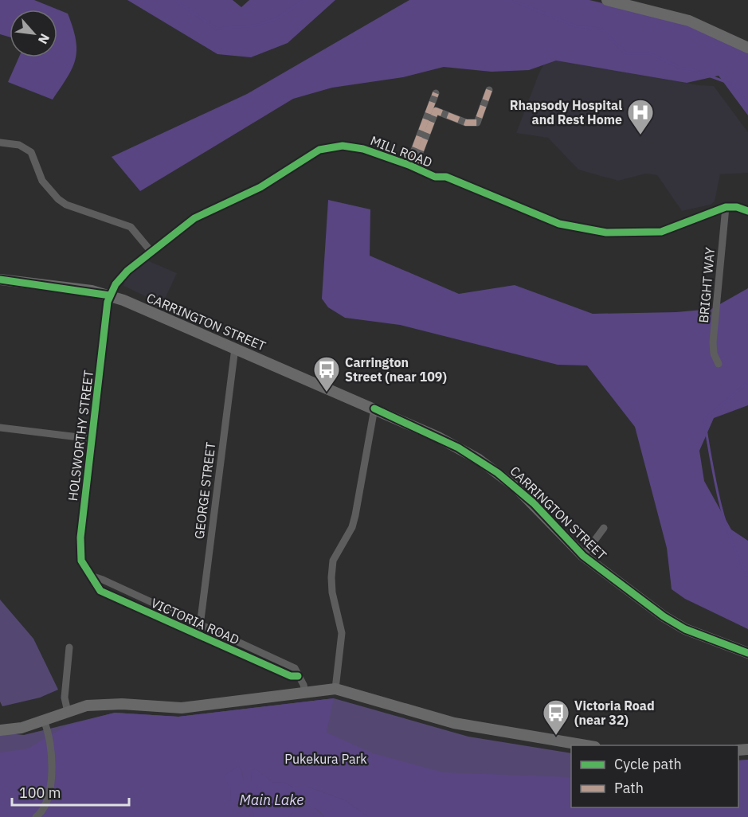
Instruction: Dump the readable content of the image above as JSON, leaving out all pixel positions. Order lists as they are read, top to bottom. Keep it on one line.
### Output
{"streets":{"main road":["CARRINGTON STREET"],"street":["MILL ROAD","BRIGHT WAY","HOLSWORTHY STREET","GEORGE STREET","VICTORIA ROAD"]},"crossings":[["MILL ROAD","BRIGHT WAY"],["MILL ROAD","CARRINGTON STREET"],["MILL ROAD","HOLSWORTHY STREET"],["CARRINGTON STREET","HOLSWORTHY STREET"],["CARRINGTON STREET","GEORGE STREET"],["HOLSWORTHY STREET","VICTORIA ROAD"],["GEORGE STREET","VICTORIA ROAD"]],"water":["Main Lake"],"parks":["Pukekura Park"],"places":{"hospital":["Rhapsody Hospital and Rest Home"],"bus stop":["Carrington Street (near 109)","Victoria Road (near 32)"]},"legend":["Cycle path","Path"],"scale_bar":"100 m","north":"bottom right"}
